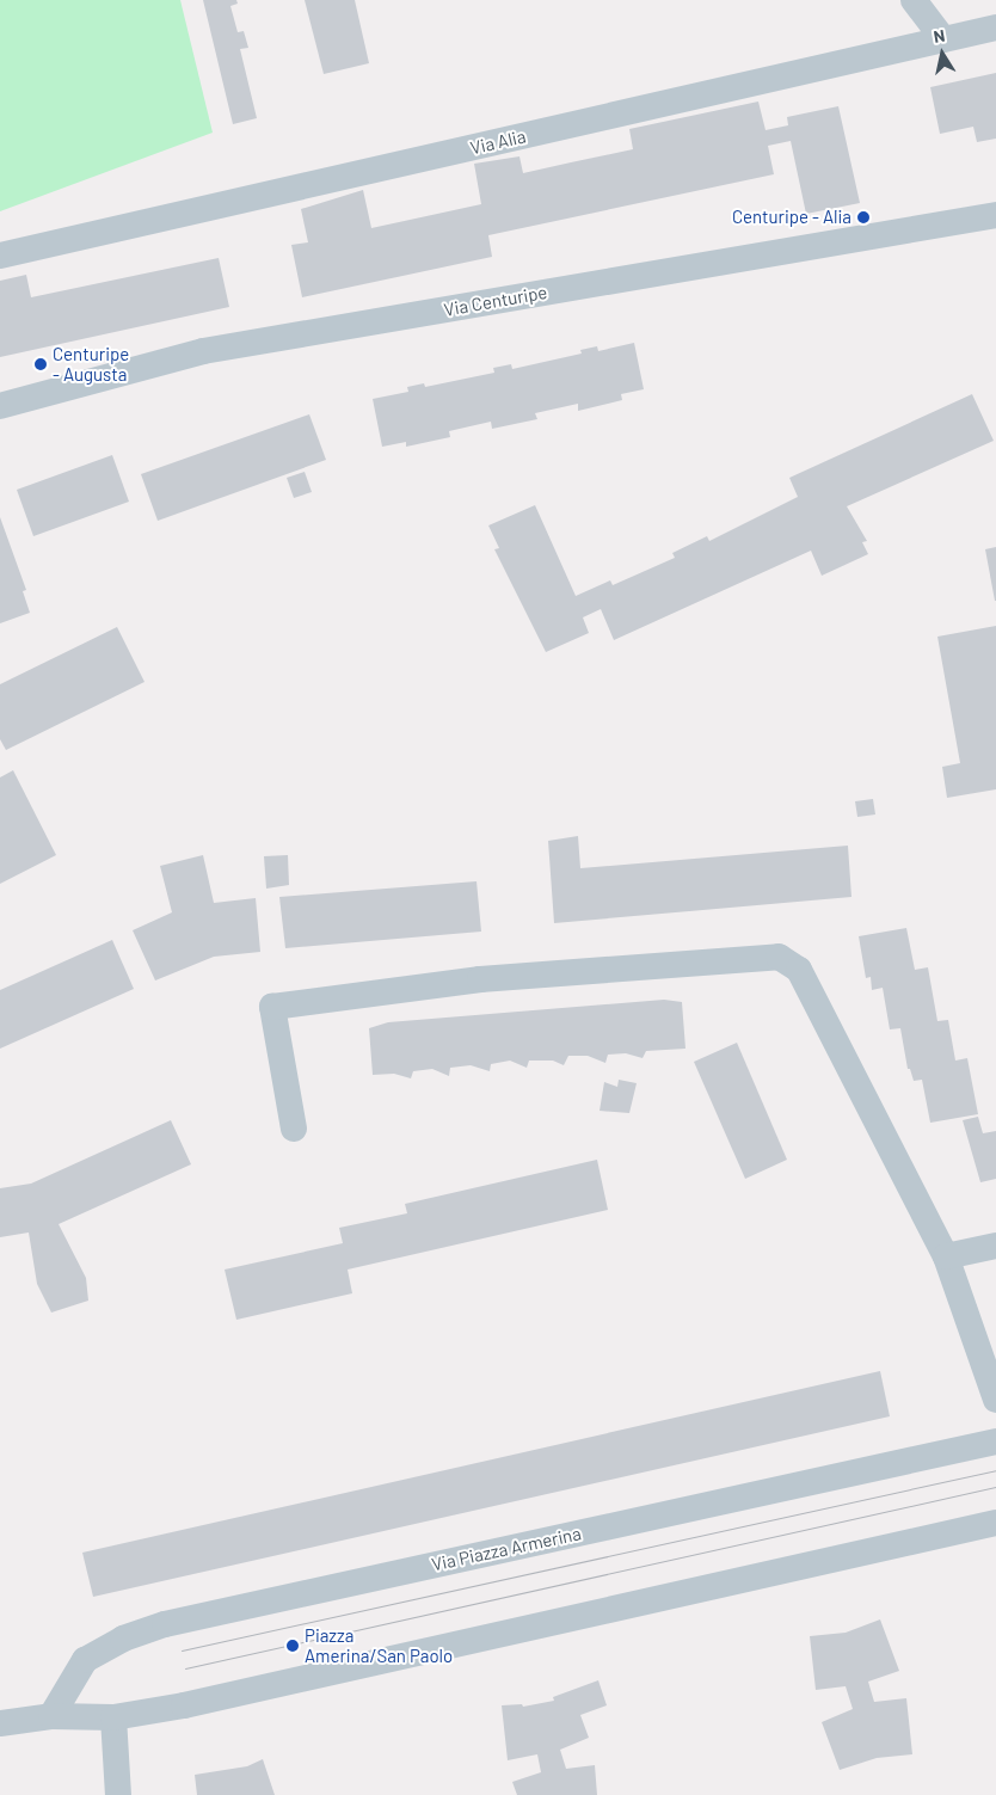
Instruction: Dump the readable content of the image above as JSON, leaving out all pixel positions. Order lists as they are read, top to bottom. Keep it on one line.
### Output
{"streets":{"street":["Via Alia","Via Centuripe","Via Piazza Armerina"]},"places":["Centuripe - Alia","Centuripe - Augusta","Piazza Amerina/San Paolo"],"north":"top"}
